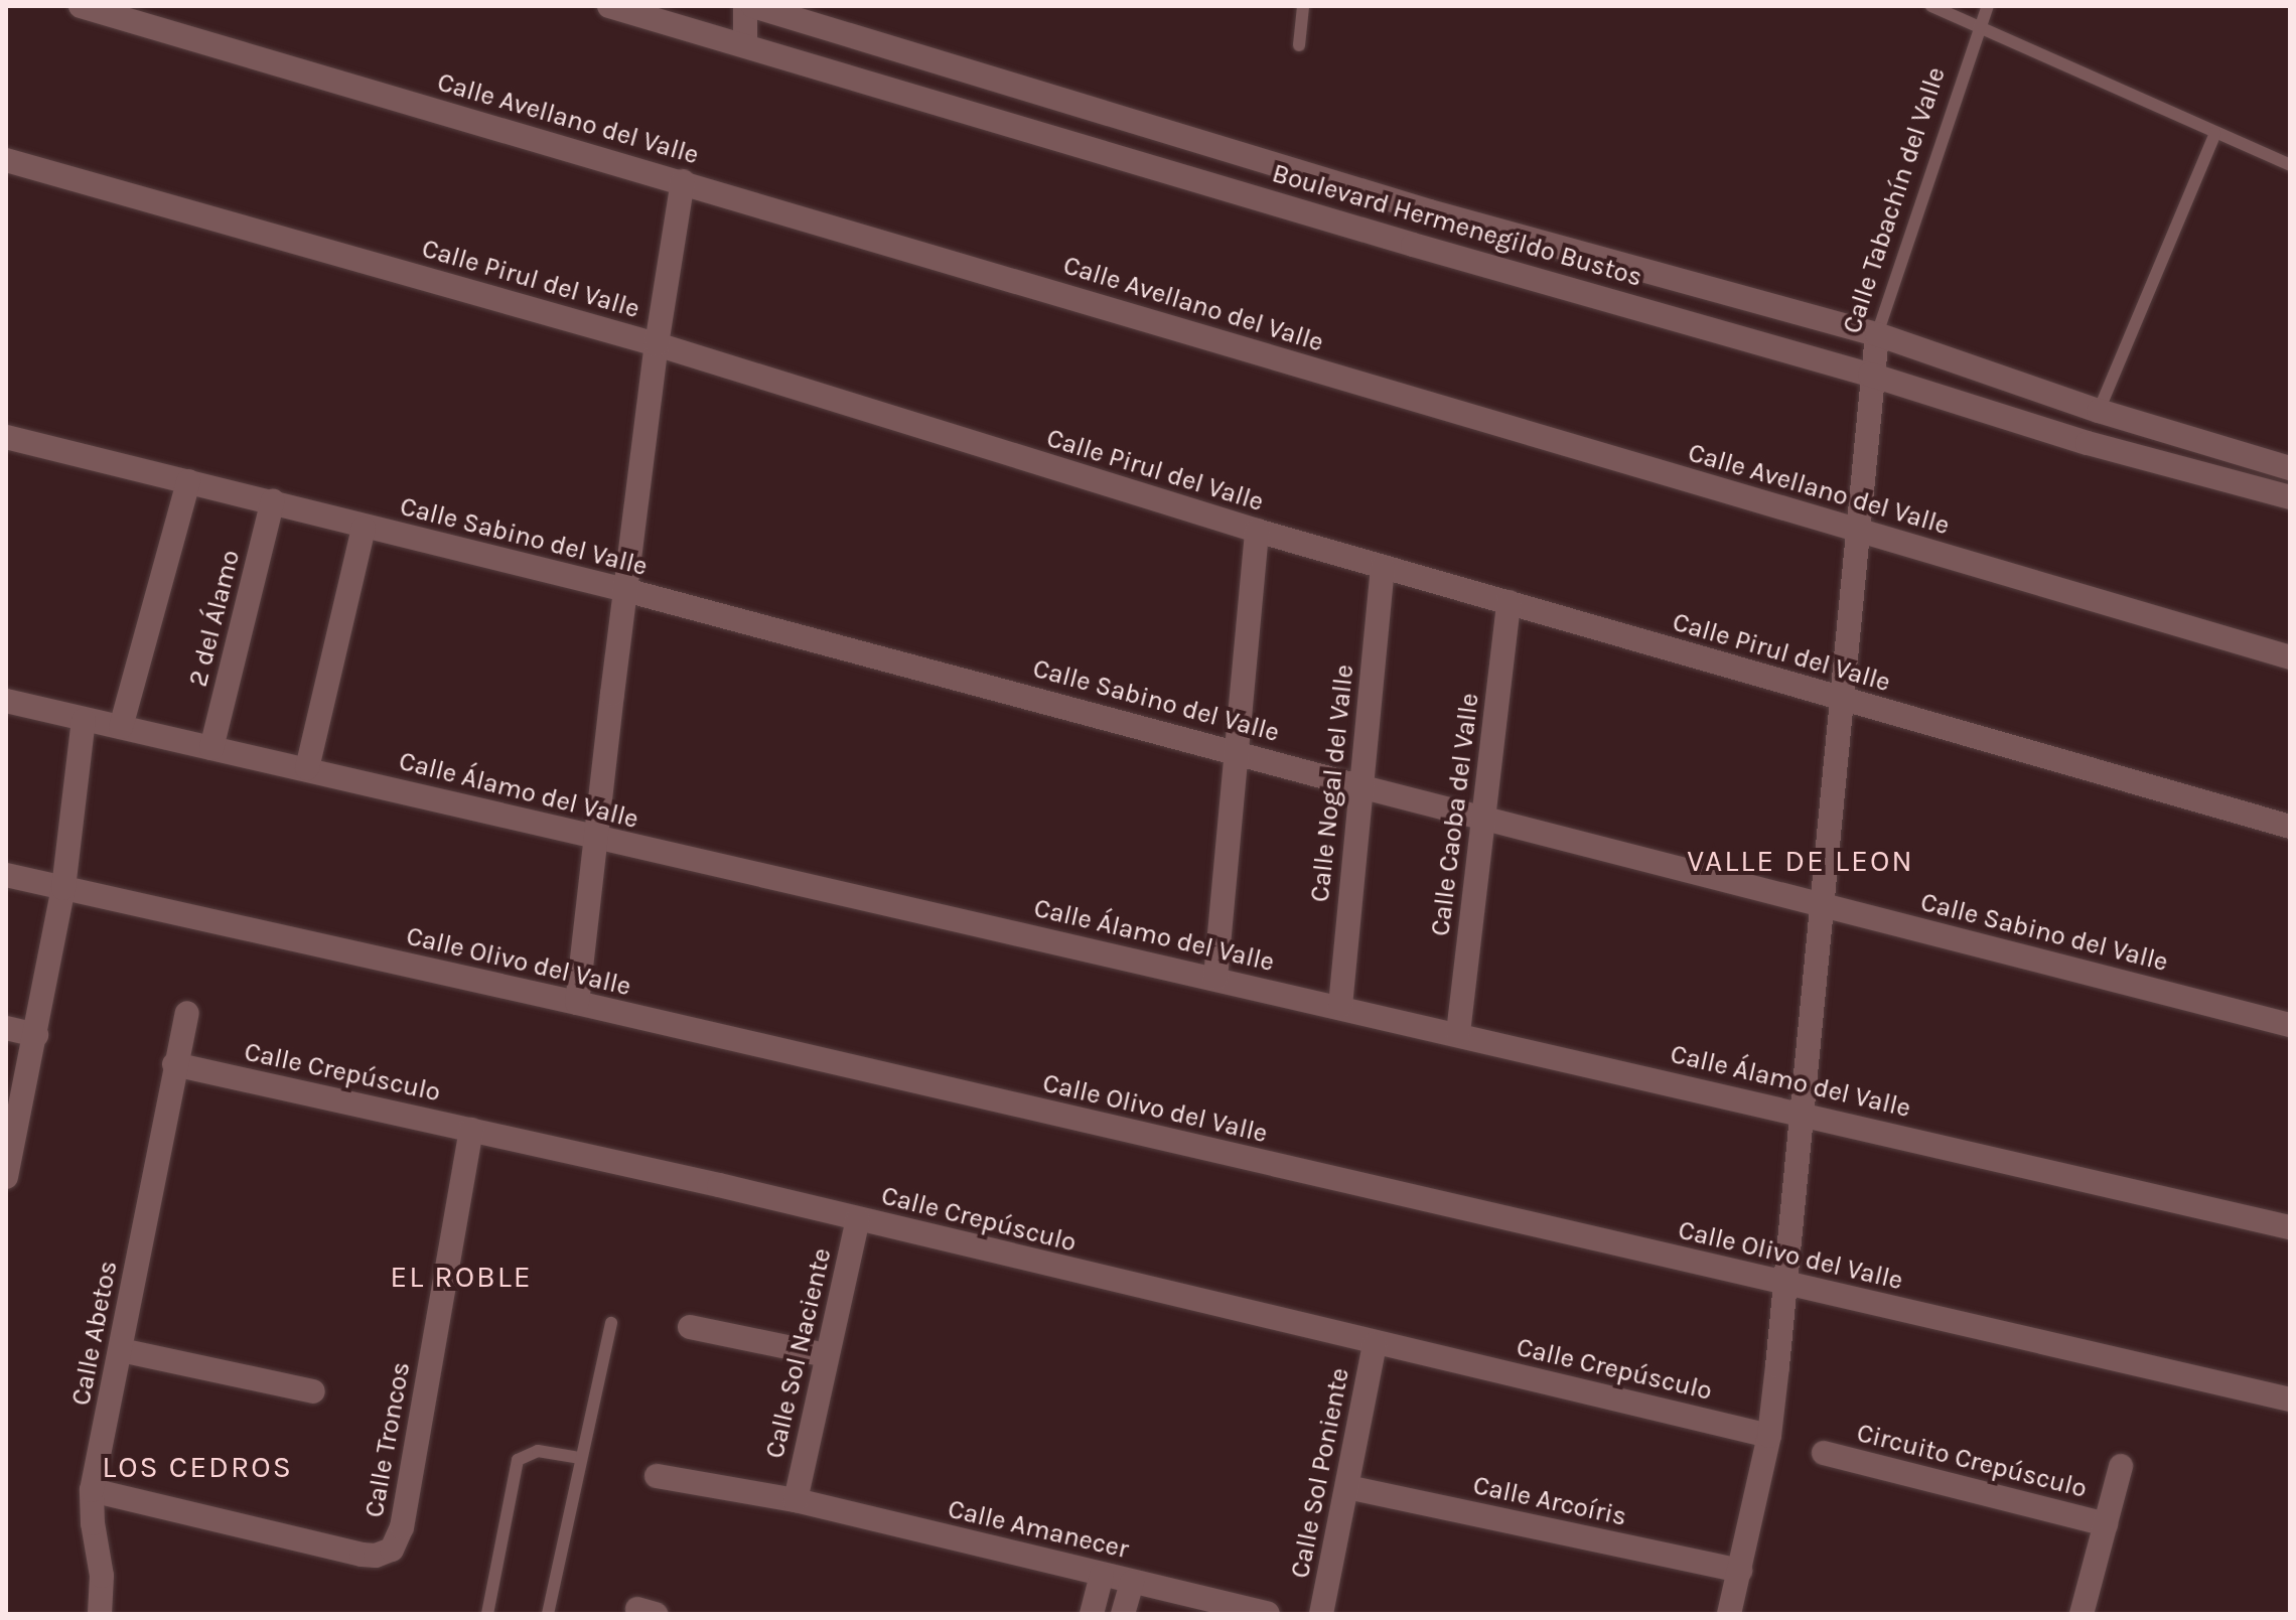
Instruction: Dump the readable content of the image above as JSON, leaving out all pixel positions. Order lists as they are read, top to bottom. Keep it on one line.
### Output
{"streets":{"street":["Calle Avellano del Valle","Calle Tabachín del Valle","Boulevard Hermenegildo Bustos","Calle Pirul del Valle","Calle Sabino del Valle","2 del Álamo","Calle Nogal del Valle","Calle Álamo del Valle","Calle Caoba del Valle","Calle Olivo del Valle","Calle Crepúsculo","Calle Abetos","Calle Sol Naciente","Calle Troncos","Circuito Crepúsculo","Calle Sol Poniente","Calle Arcoíris","Calle Amanecer"]},"crossings":[["Calle Avellano del Valle","Calle Tabachín del Valle"],["Calle Tabachín del Valle","Boulevard Hermenegildo Bustos"],["Calle Tabachín del Valle","Calle Pirul del Valle"],["Calle Tabachín del Valle","Calle Sabino del Valle"],["Calle Tabachín del Valle","Calle Álamo del Valle"],["Calle Tabachín del Valle","Calle Olivo del Valle"],["Calle Tabachín del Valle","Calle Crepúsculo"],["Calle Tabachín del Valle","Calle Arcoíris"],["Calle Pirul del Valle","Calle Nogal del Valle"],["Calle Pirul del Valle","Calle Caoba del Valle"],["Calle Sabino del Valle","2 del Álamo"],["Calle Sabino del Valle","Calle Nogal del Valle"],["Calle Sabino del Valle","Calle Caoba del Valle"],["2 del Álamo","Calle Álamo del Valle"],["Calle Nogal del Valle","Calle Álamo del Valle"],["Calle Álamo del Valle","Calle Caoba del Valle"],["Calle Crepúsculo","Calle Abetos"],["Calle Crepúsculo","Calle Sol Naciente"],["Calle Crepúsculo","Calle Troncos"],["Calle Crepúsculo","Calle Sol Poniente"],["Calle Abetos","Calle Troncos"],["Calle Sol Naciente","Calle Amanecer"],["Calle Sol Poniente","Calle Arcoíris"]],"districts":["VALLE DE LEON","EL ROBLE","LOS CEDROS"]}
